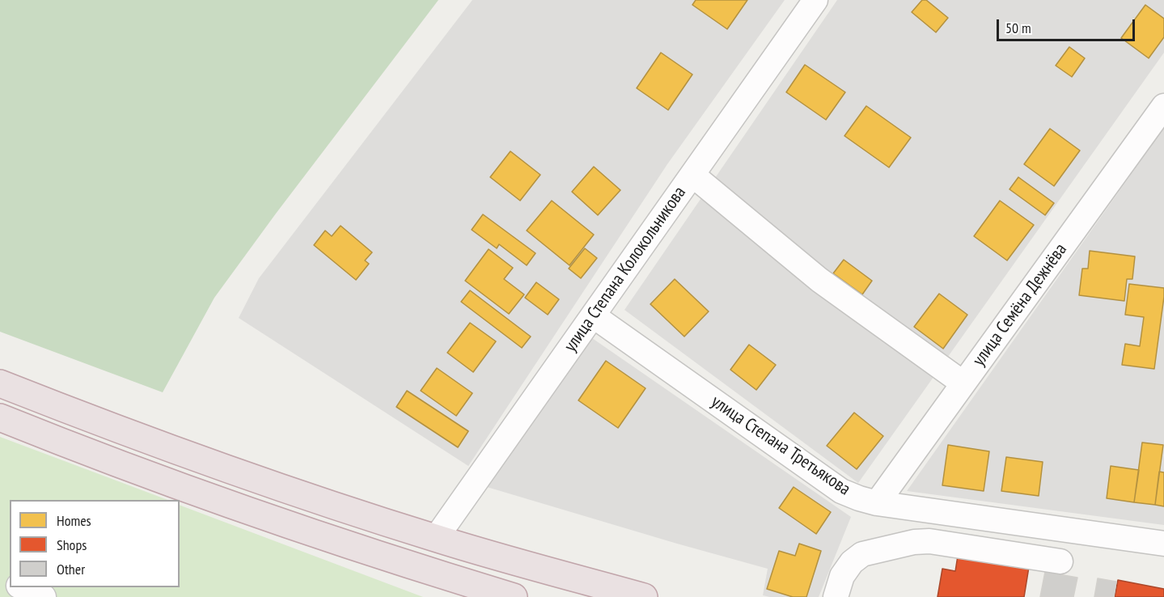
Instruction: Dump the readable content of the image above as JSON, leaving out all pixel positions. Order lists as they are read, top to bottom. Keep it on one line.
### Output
{"streets":{"street":["улица Степана Колокольникова","улица Семёна Дежнёва","улица Степана Третьякова"]},"crossings":[["улица Степана Колокольникова","улица Степана Третьякова"],["улица Семёна Дежнёва","улица Степана Третьякова"]],"legend":["Homes","Shops","Other"],"scale_bar":"50 m"}
